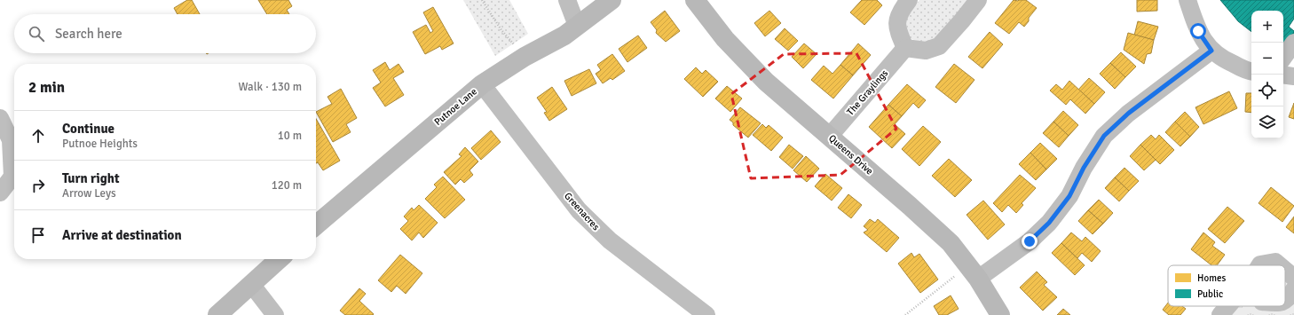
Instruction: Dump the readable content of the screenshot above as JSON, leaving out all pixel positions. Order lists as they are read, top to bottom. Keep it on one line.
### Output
{"streets":{"street":["The Graylings","Putnoe Lane","Queens Drive","Greenacres"]},"crossings":[["The Graylings","Queens Drive"],["Putnoe Lane","Greenacres"]],"legend":["Homes","Public"],"page":{"map_buttons":["+","−"],"search":"Search here","heading":["2 min","Walk · 130 m"],"list":[["Continue","Putnoe Heights","10 m"],["Turn right","Arrow Leys","120 m"],"Arrive at destination"]}}
